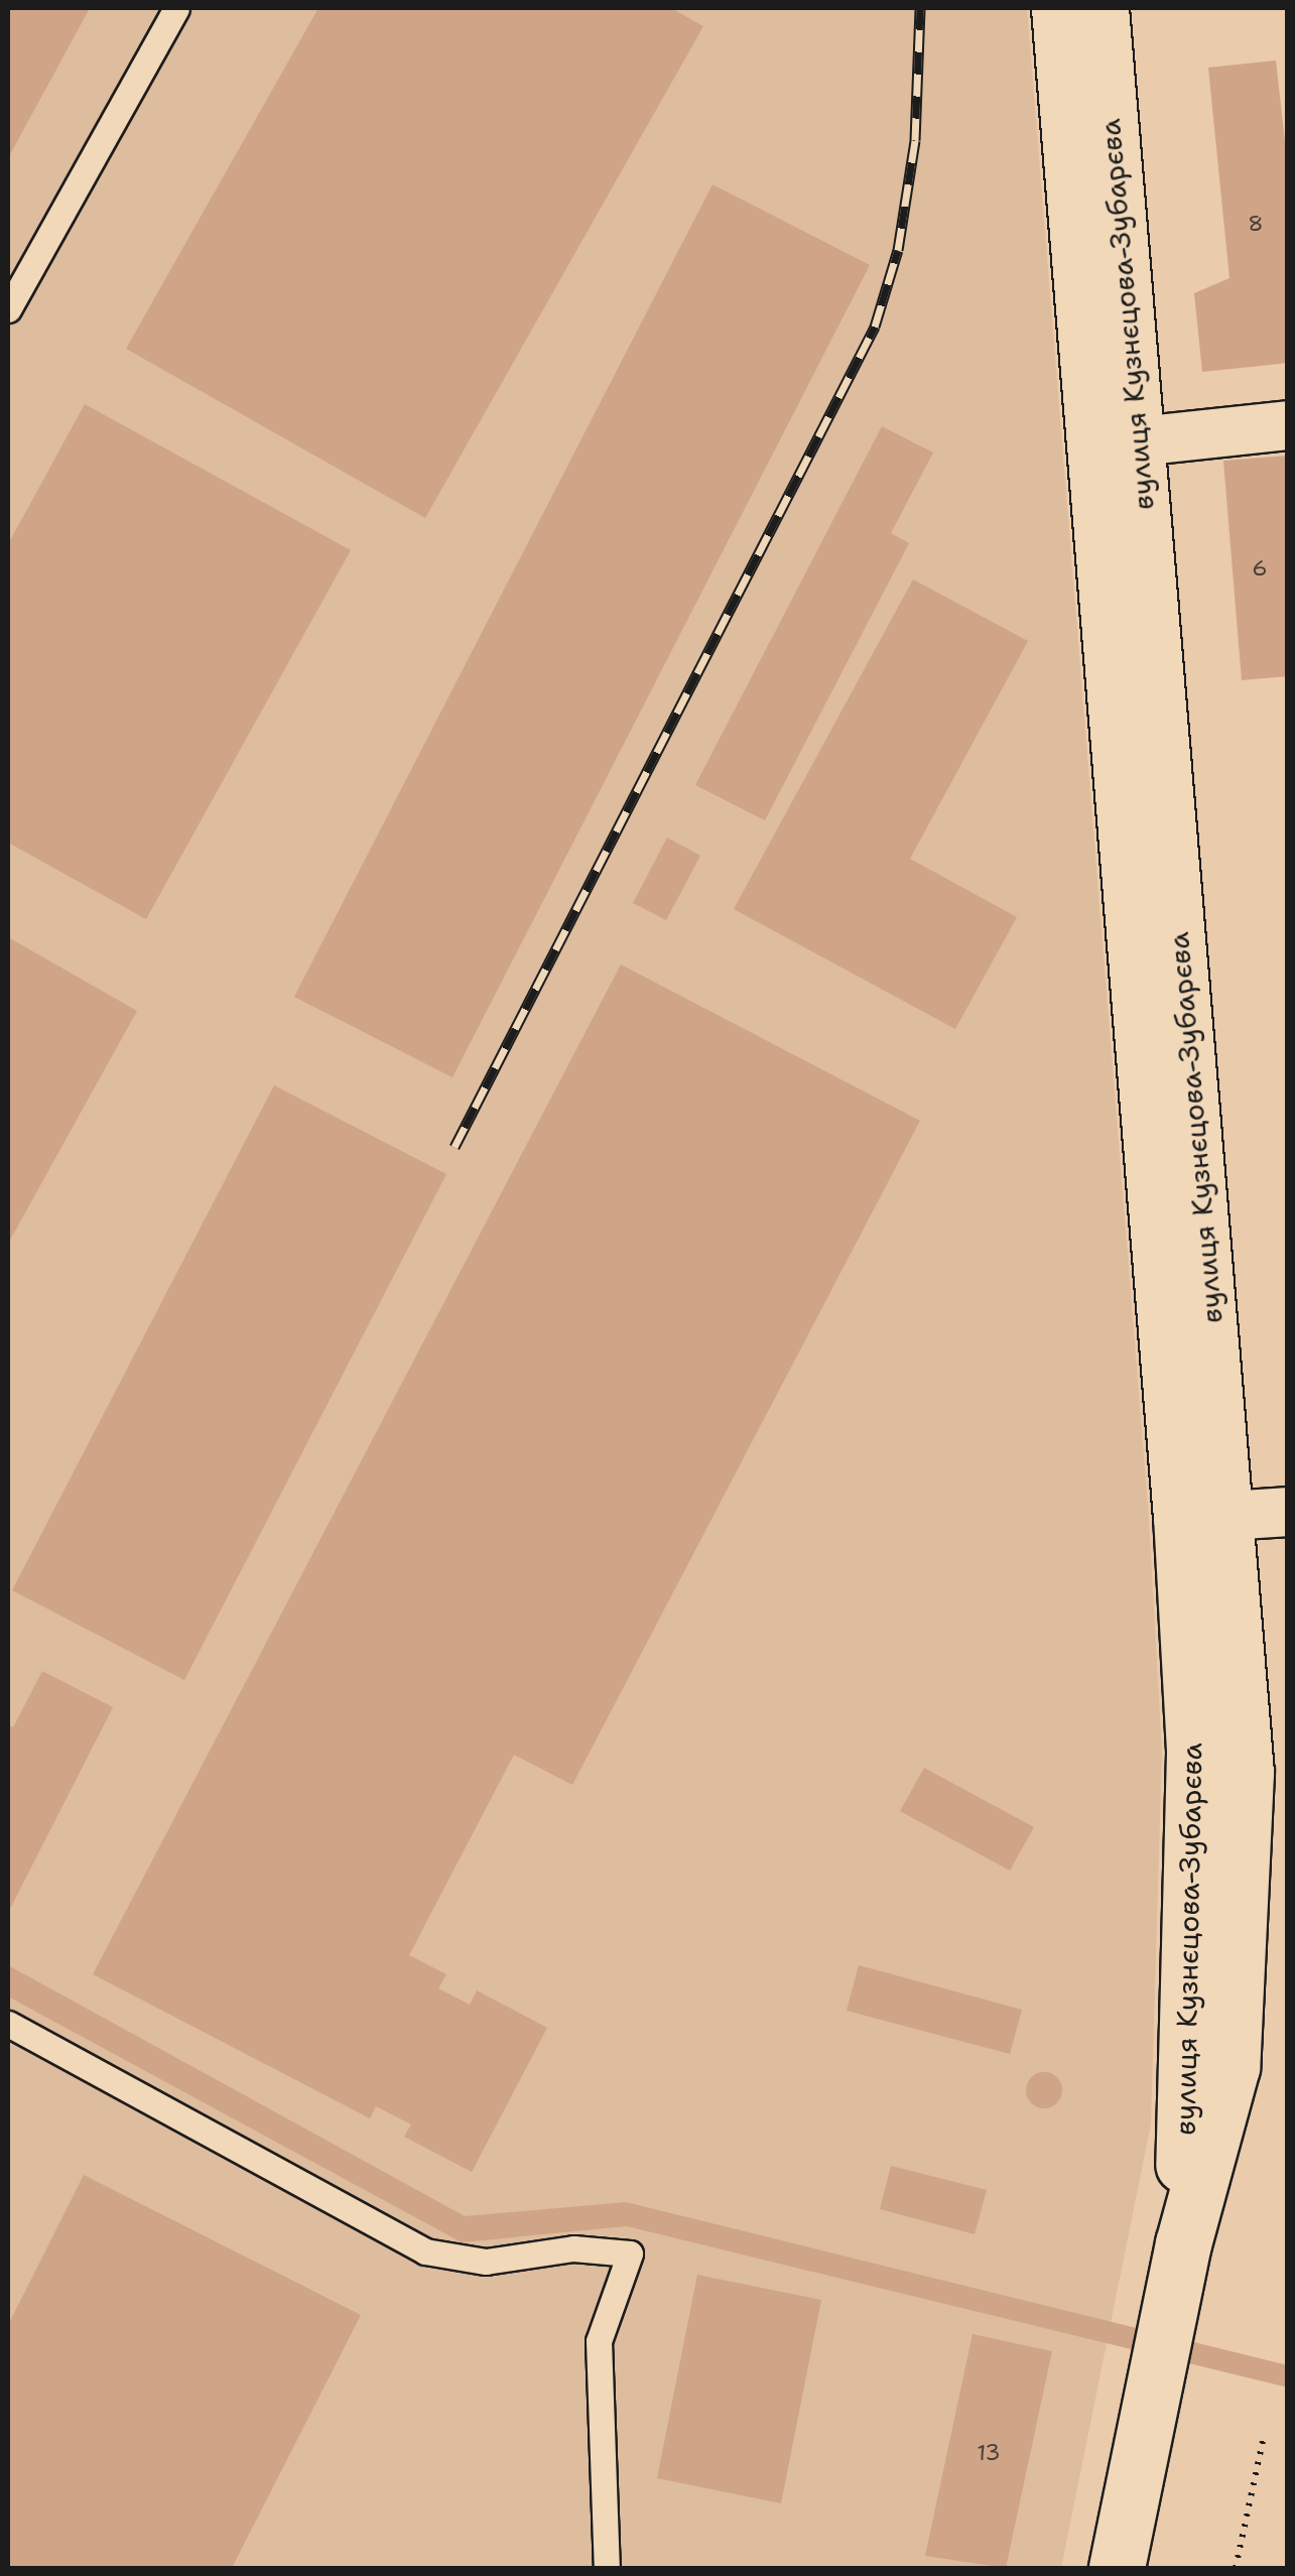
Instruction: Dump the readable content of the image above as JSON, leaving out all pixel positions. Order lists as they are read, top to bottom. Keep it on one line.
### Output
{"streets":{"main road":["вулиця Кузнєцова-Зубарєва"]},"house_numbers":["8","6","13"]}
